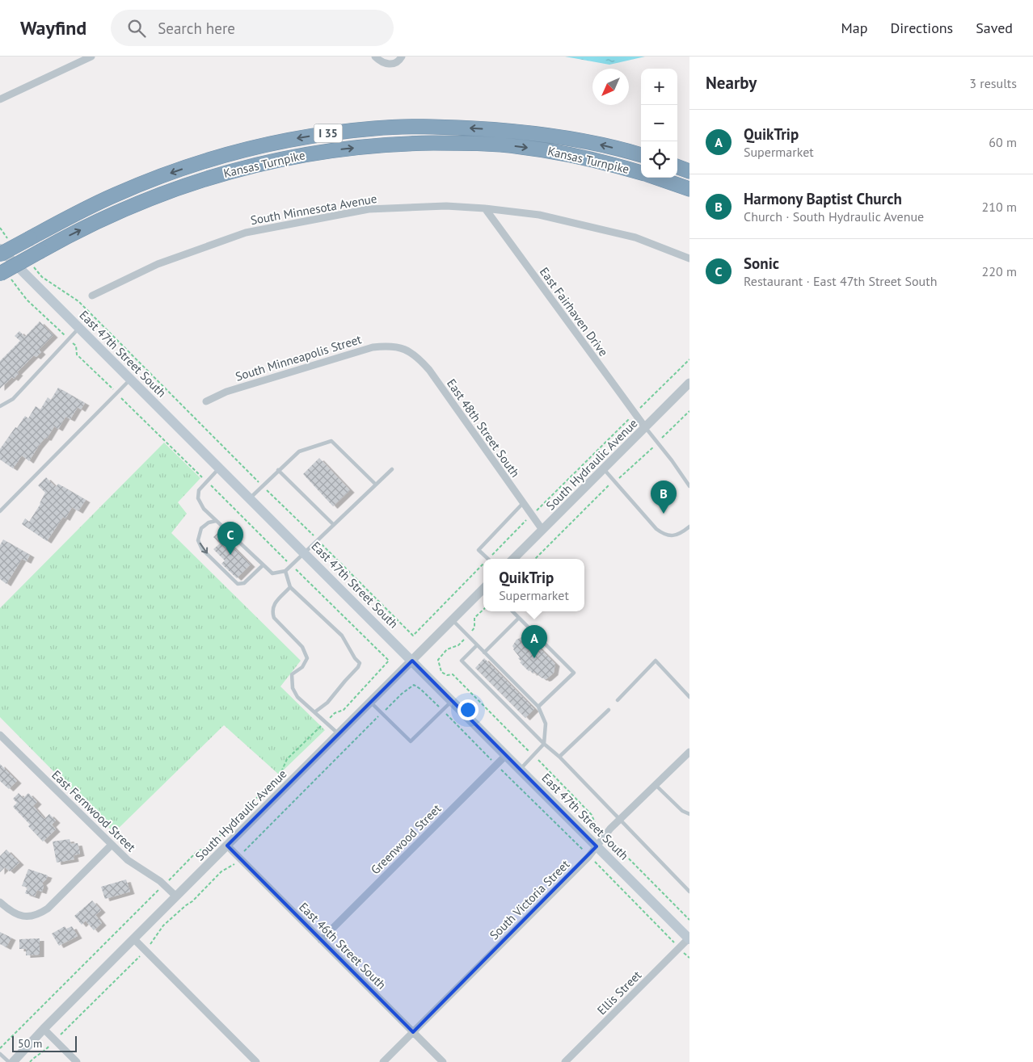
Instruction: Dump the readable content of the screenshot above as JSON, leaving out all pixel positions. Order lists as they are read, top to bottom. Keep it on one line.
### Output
{"streets":{"highway":["I 35","Kansas Turnpike"],"main road":["East 47th Street South"],"street":["South Minnesota Avenue","East Fairhaven Drive","South Minneapolis Street","East 48th Street South","South Hydraulic Avenue","East Fernwood Street","Greenwood Street","South Victoria Street","East 46th Street South","Ellis Street"]},"crossings":[["South Minnesota Avenue","East Fairhaven Drive"],["East Fairhaven Drive","South Hydraulic Avenue"],["East 47th Street South","South Hydraulic Avenue"],["East 47th Street South","Greenwood Street"],["East 47th Street South","South Victoria Street"],["East 47th Street South","Ellis Street"],["South Minneapolis Street","East 48th Street South"],["East 48th Street South","South Hydraulic Avenue"],["South Hydraulic Avenue","East Fernwood Street"],["South Hydraulic Avenue","East 46th Street South"],["Greenwood Street","East 46th Street South"],["South Victoria Street","East 46th Street South"]],"scale_bar":"50 m","north":"bottom left","page":{"header":"Wayfind","search":"Search here","nav":["Map","Directions","Saved"],"heading":["Nearby","3 results"],"map_buttons":["+","−"],"list":[{"mark":"A","name":"QuikTrip","note":"Supermarket","value":"60 m"},{"mark":"B","name":"Harmony Baptist Church","note":"Church · South Hydraulic Avenue","value":"210 m"},{"mark":"C","name":"Sonic","note":"Restaurant · East 47th Street South","value":"220 m"}],"pins":["B","C","A"],"popup":["QuikTrip","Supermarket"],"scale":"50 m"}}
